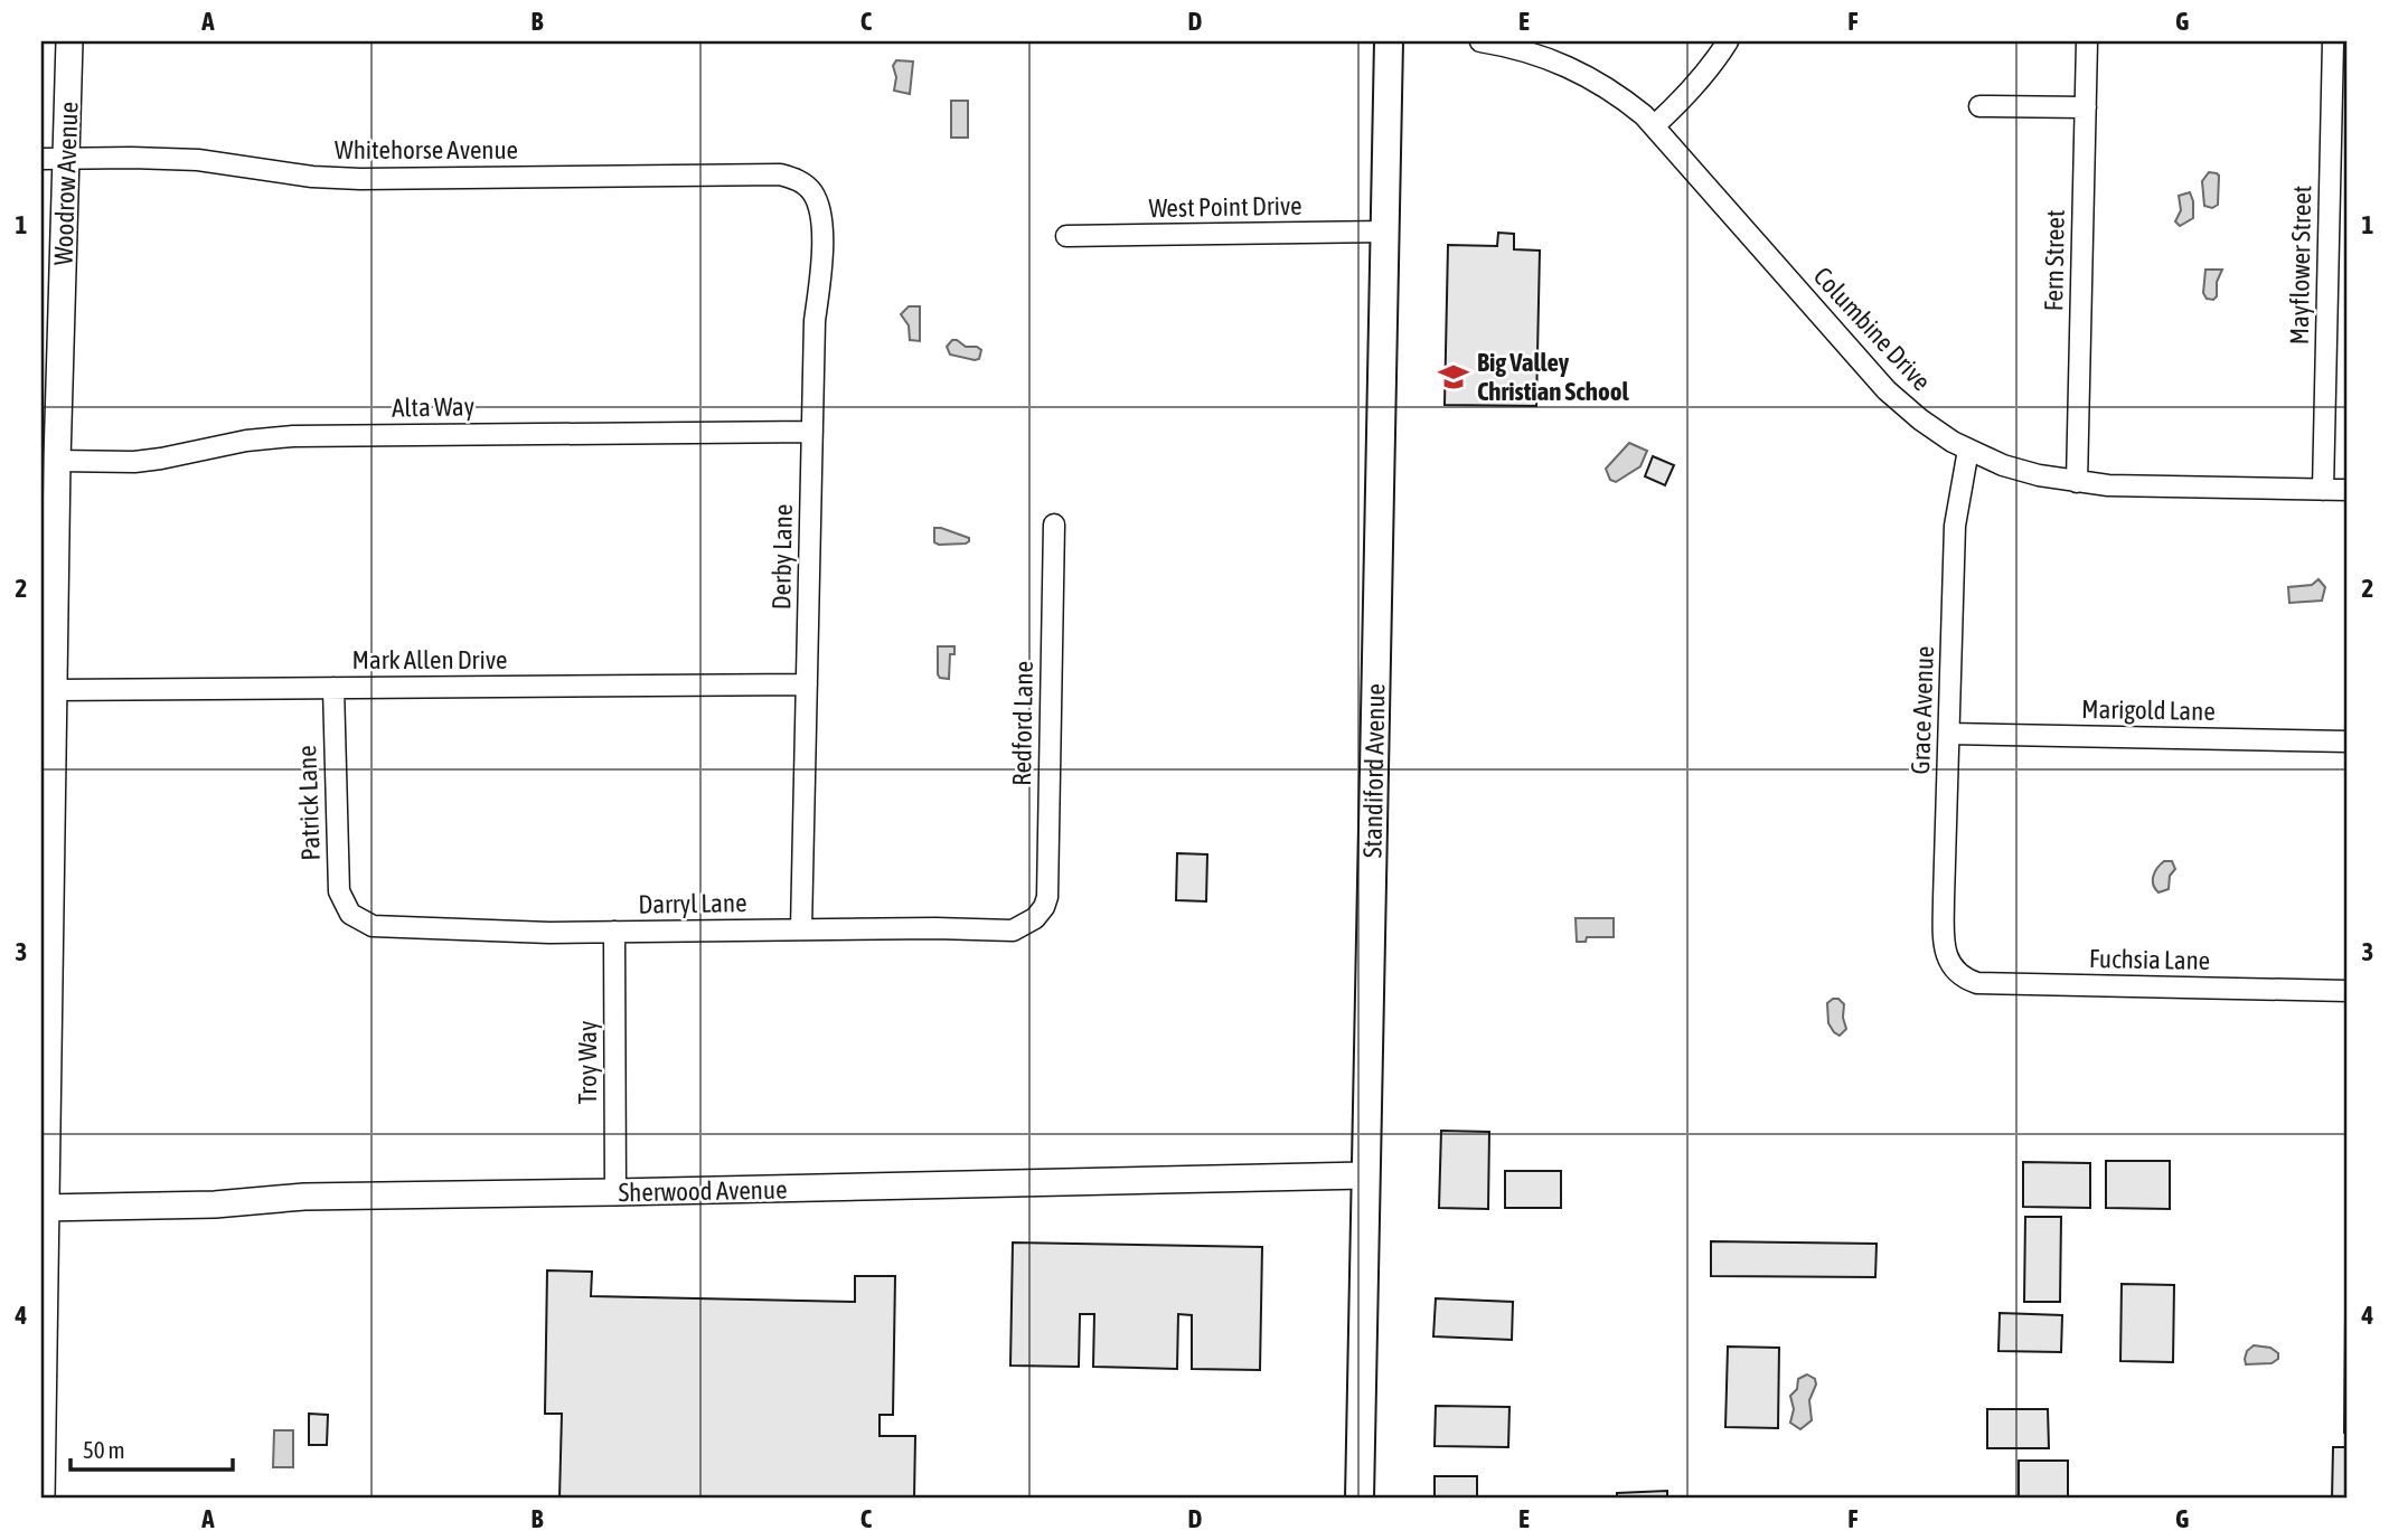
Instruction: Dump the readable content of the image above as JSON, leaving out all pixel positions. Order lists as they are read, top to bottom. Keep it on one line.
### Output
{"streets":{"main road":["Standiford Avenue"],"street":["Whitehorse Avenue","Woodrow Avenue","West Point Drive","Fern Street","Mayflower Street","Columbine Drive","Alta Way","Derby Lane","Mark Allen Drive","Grace Avenue","Marigold Lane","Redford Lane","Patrick Lane","Darryl Lane","Fuchsia Lane","Troy Way","Sherwood Avenue"]},"crossings":[["Whitehorse Avenue","Woodrow Avenue"],["Whitehorse Avenue","Derby Lane"],["Woodrow Avenue","Alta Way"],["Woodrow Avenue","Mark Allen Drive"],["Woodrow Avenue","Sherwood Avenue"],["West Point Drive","Standiford Avenue"],["Fern Street","Columbine Drive"],["Mayflower Street","Columbine Drive"],["Columbine Drive","Grace Avenue"],["Alta Way","Derby Lane"],["Derby Lane","Mark Allen Drive"],["Derby Lane","Darryl Lane"],["Mark Allen Drive","Patrick Lane"],["Grace Avenue","Marigold Lane"],["Grace Avenue","Fuchsia Lane"],["Redford Lane","Darryl Lane"],["Standiford Avenue","Sherwood Avenue"],["Patrick Lane","Darryl Lane"],["Darryl Lane","Troy Way"],["Troy Way","Sherwood Avenue"]],"places":{"school or university":["Big Valley Christian School"]},"scale_bar":"50 m","grid":{"columns":["A","B","C","D","E","F","G"],"rows":["1","2","3","4"]}}
